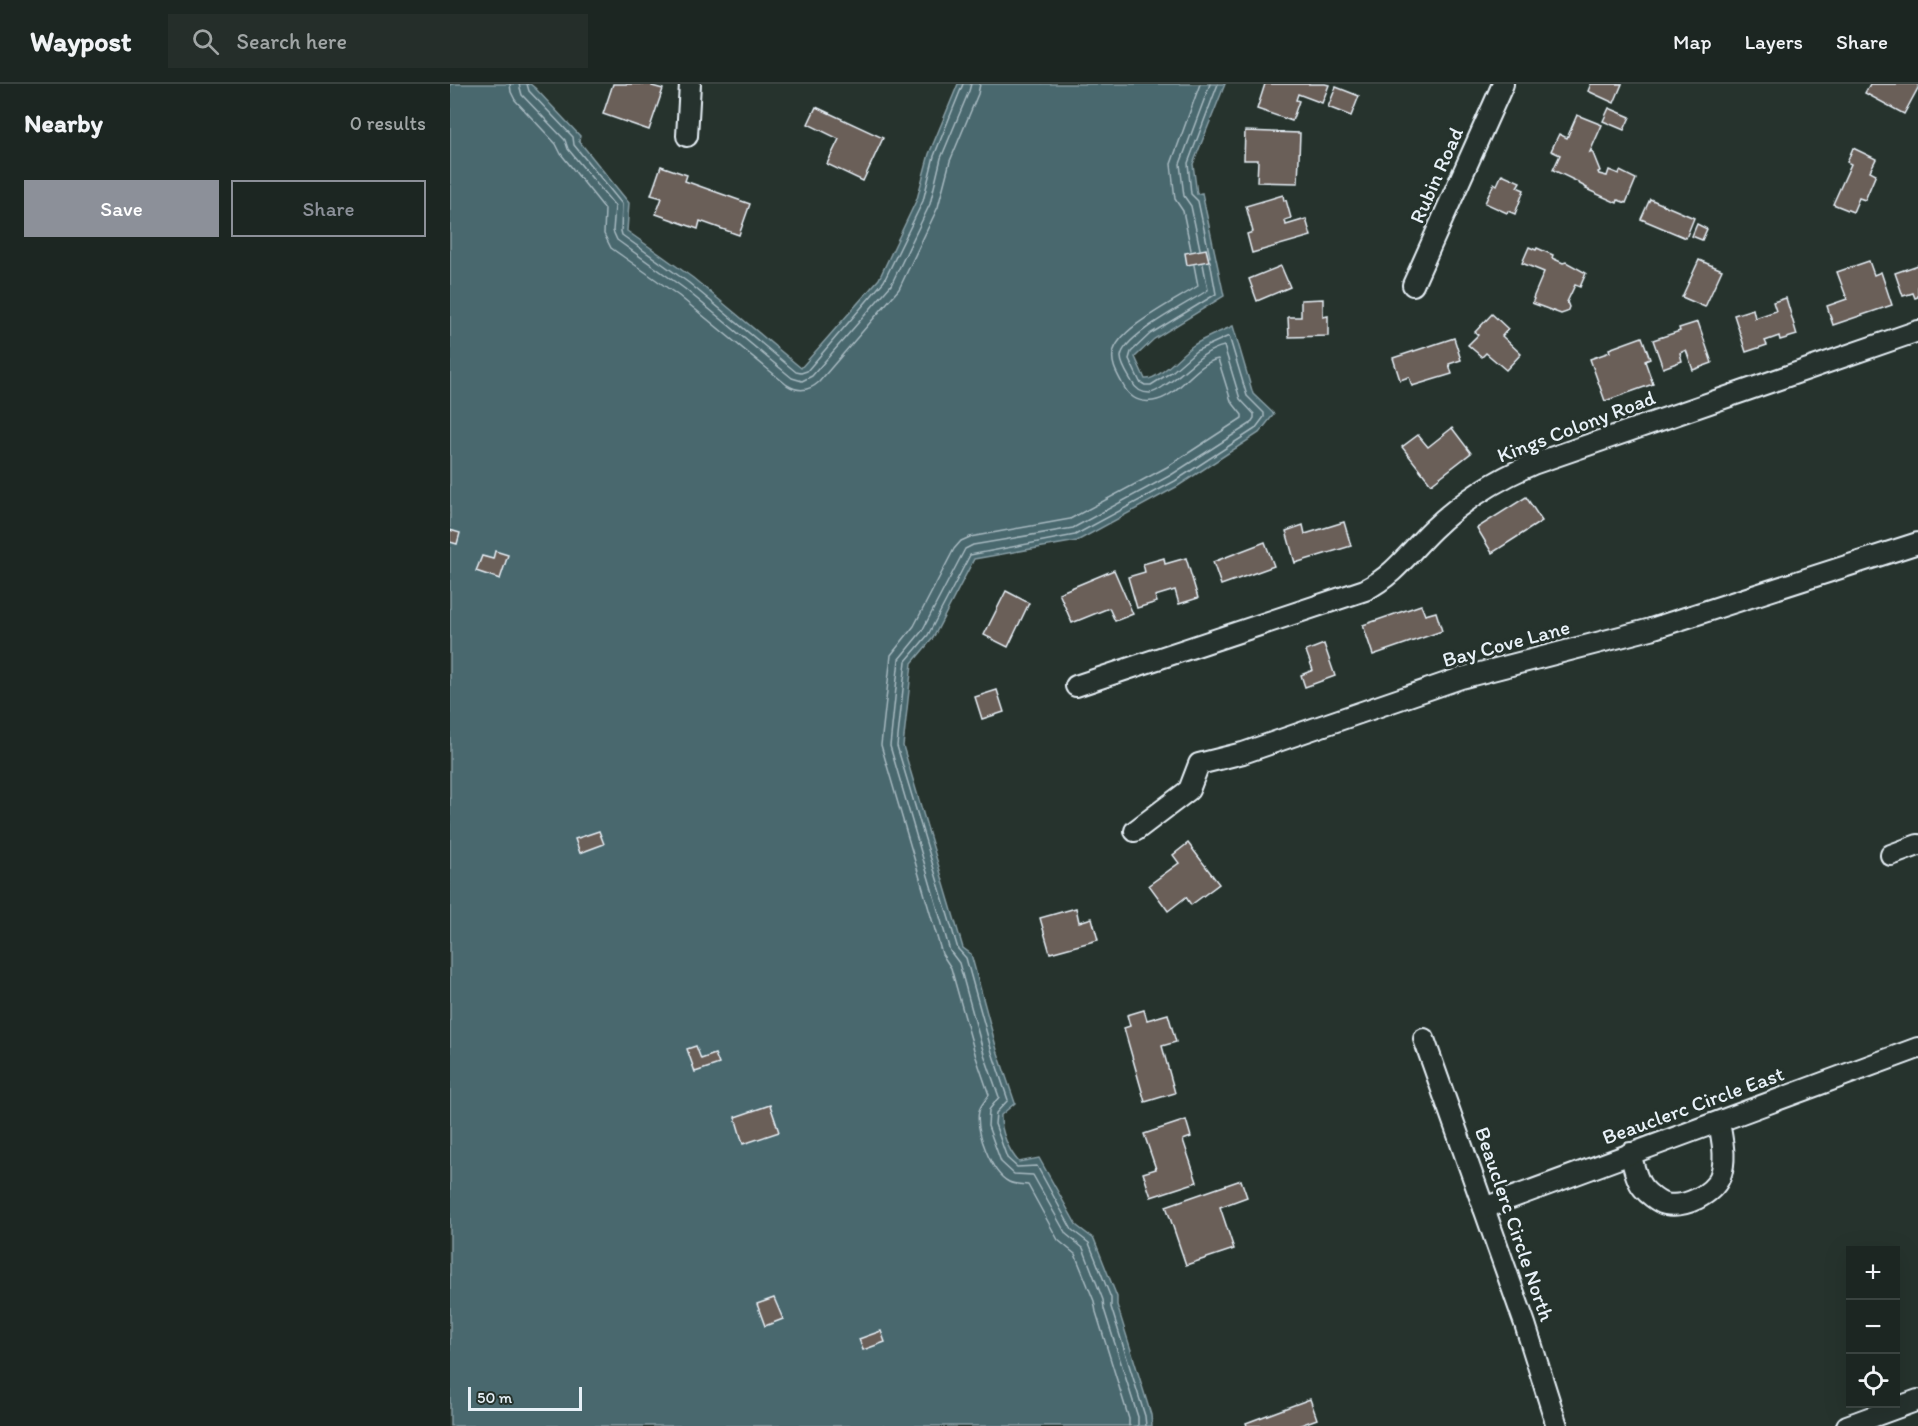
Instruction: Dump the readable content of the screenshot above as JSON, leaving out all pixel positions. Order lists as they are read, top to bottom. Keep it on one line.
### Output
{"streets":{"street":["Rubin Road","Kings Colony Road","Bay Cove Lane","Beauclerc Circle East","Beauclerc Circle North"]},"crossings":[["Beauclerc Circle East","Beauclerc Circle North"]],"scale_bar":"50 m","page":{"header":"Waypost","search":"Search here","nav":["Map","Layers","Share"],"heading":["Nearby","0 results"],"buttons":["Save","Share"],"map_buttons":["+","−"],"scale":"50 m"}}
